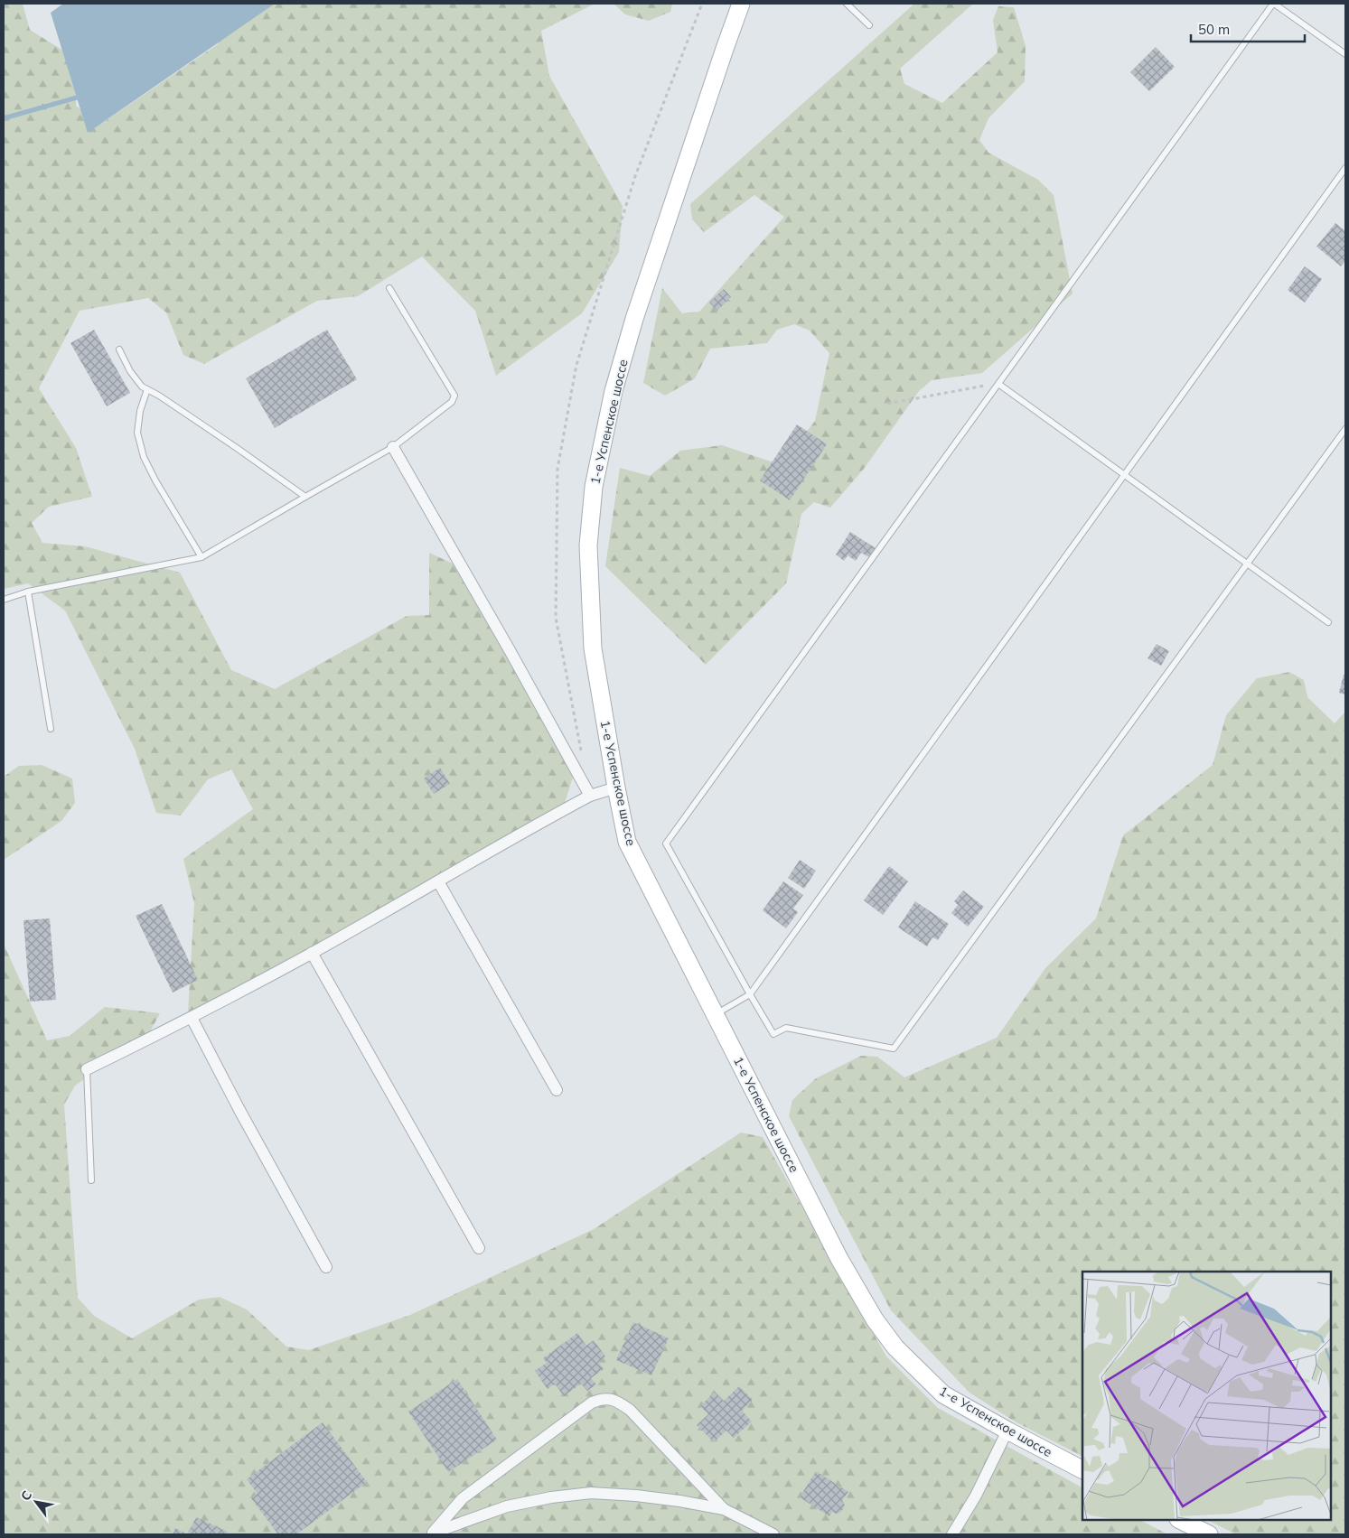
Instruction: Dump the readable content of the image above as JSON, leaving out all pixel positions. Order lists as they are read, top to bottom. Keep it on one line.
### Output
{"streets":{"main road":["1-е Успенское шоссе"]},"scale_bar":"50 m","north":"top left"}
